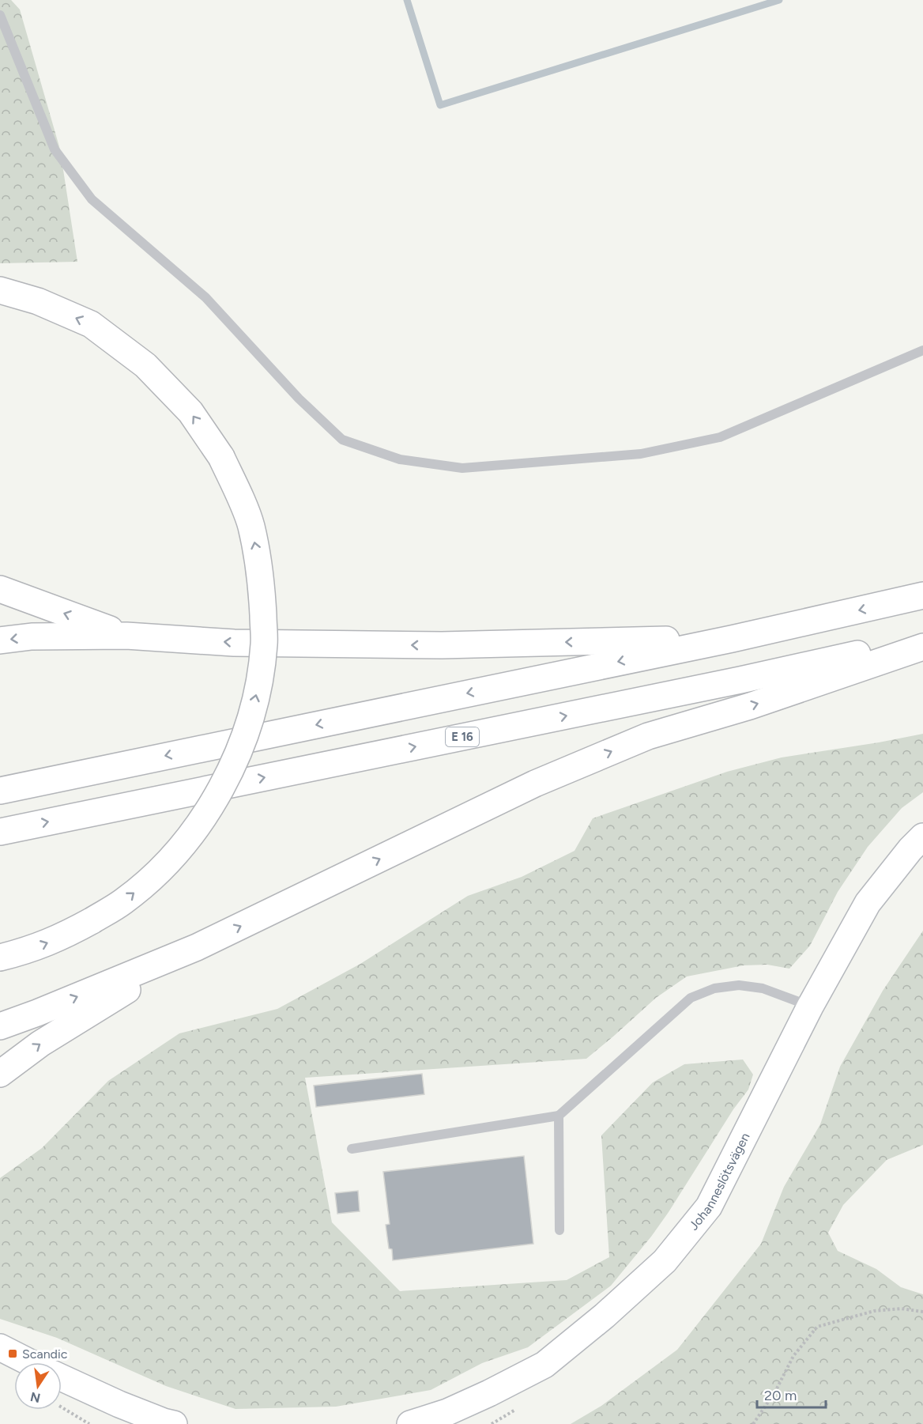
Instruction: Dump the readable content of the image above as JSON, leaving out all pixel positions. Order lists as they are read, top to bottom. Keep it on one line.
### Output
{"streets":{"main road":["E 16","Johanneslötsvägen"]},"places":{"transit":["Scandic"]},"scale_bar":"20 m","north":"bottom"}
